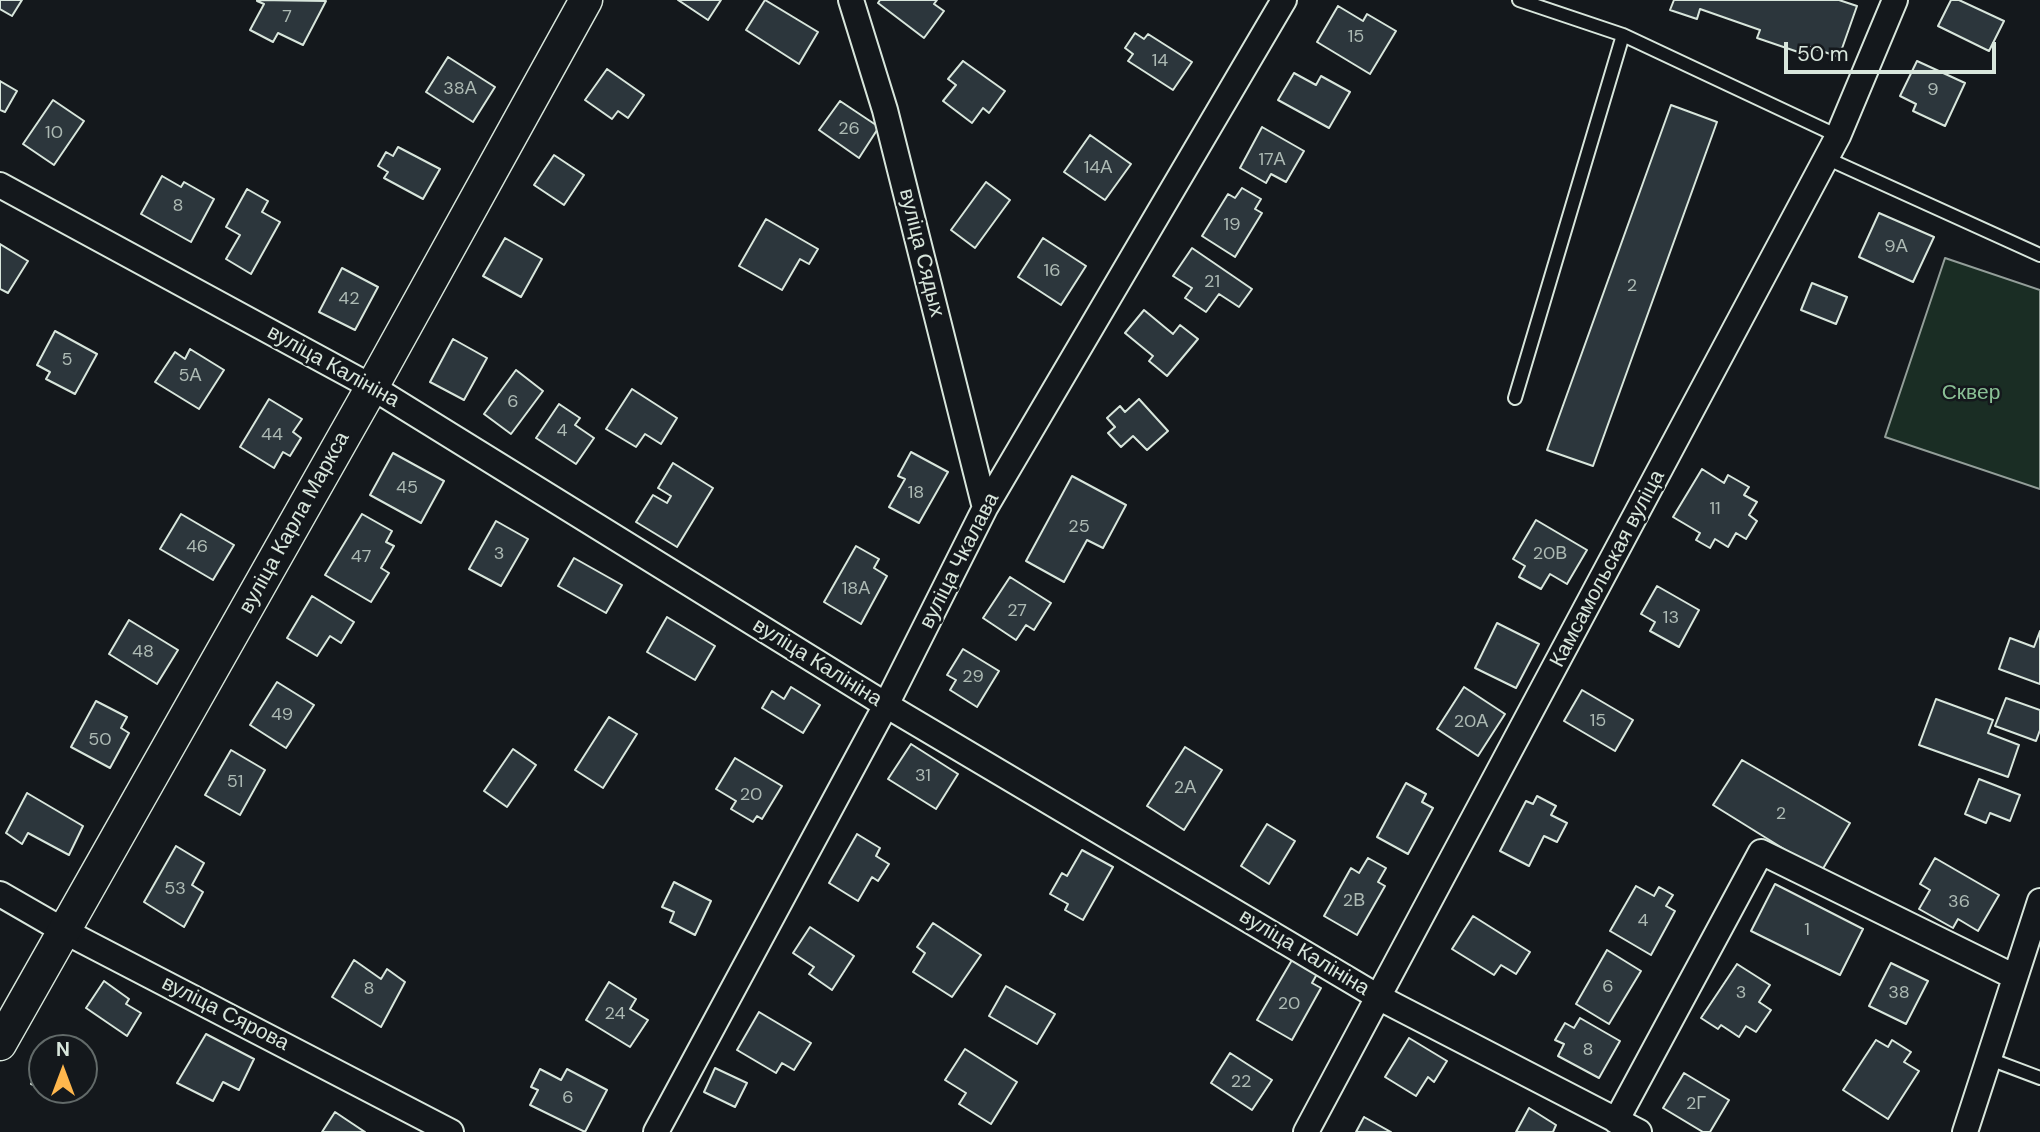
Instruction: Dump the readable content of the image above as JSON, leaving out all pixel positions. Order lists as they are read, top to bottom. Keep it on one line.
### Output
{"streets":{"street":["вуліца Сядых","вуліца Калініна","вуліца Карла Маркса","вуліца Чкалава","Камсамольская вуліца","вуліца Сярова"]},"crossings":[["вуліца Сядых","вуліца Чкалава"],["вуліца Калініна","вуліца Карла Маркса"],["вуліца Калініна","вуліца Чкалава"],["вуліца Калініна","Камсамольская вуліца"],["вуліца Карла Маркса","вуліца Сярова"]],"parks":["Сквер"],"house_numbers":["7","15","14","38А","9","26","10","17А","14А","8","19","9А","16","21","2","42","5","5А","6","4","44","45","18","11","25","46","3","20В","47","18А","27","13","48","29","49","15","20А","50","31","51","2А","20","2","53","2В","36","4","1","6","8","3","38","20","24","8","22","6","2Г"],"scale_bar":"50 m","north":"top"}
